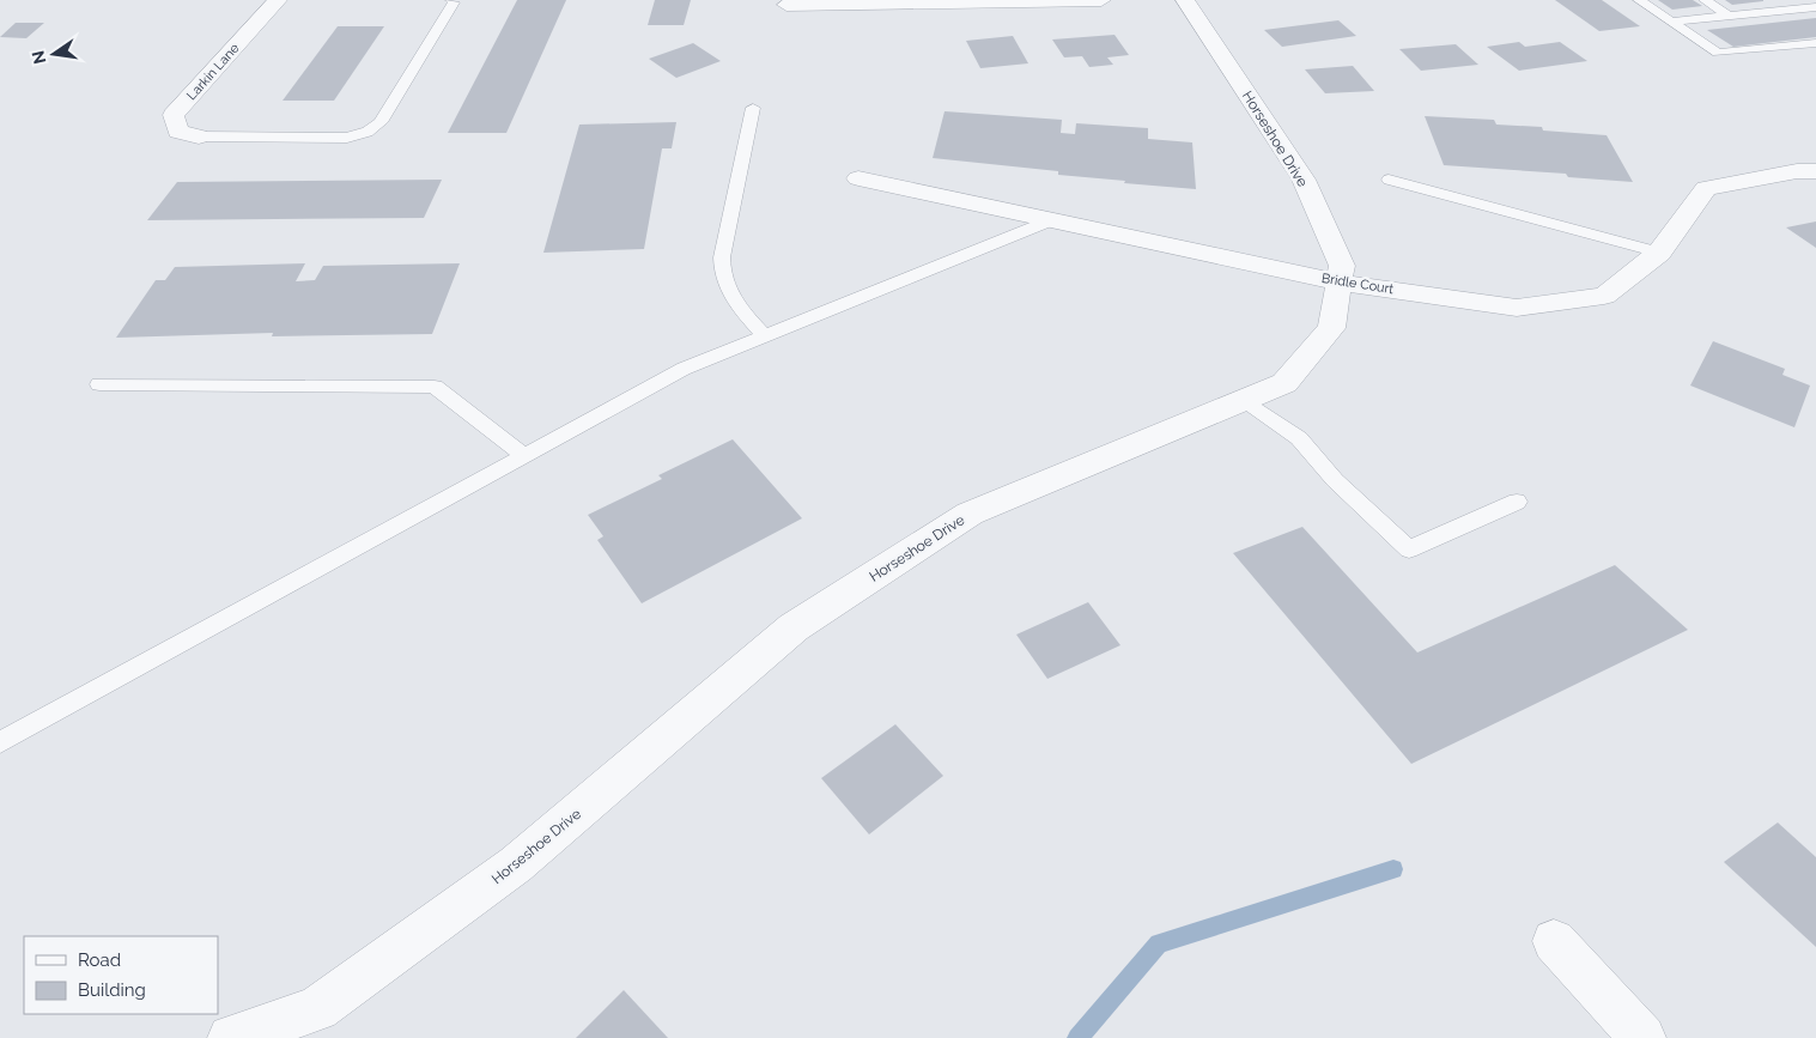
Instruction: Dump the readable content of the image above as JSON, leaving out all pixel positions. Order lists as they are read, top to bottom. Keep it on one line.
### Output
{"streets":{"street":["Larkin Lane","Horseshoe Drive","Bridle Court"]},"crossings":[["Horseshoe Drive","Bridle Court"]],"legend":["Road","Building"],"north":"left"}
